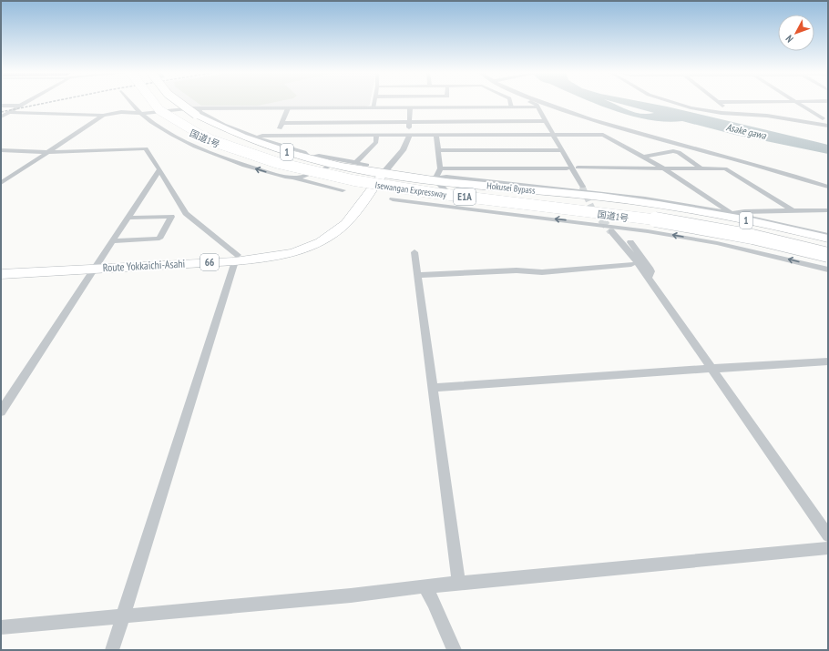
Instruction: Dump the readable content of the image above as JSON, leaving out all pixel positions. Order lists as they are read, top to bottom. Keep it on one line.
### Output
{"streets":{"highway":["1","Hokusei Bypass","Isewangan Expressway","E1A"],"main road":["66","Route Yokkaichi-Asahi"],"street":["国道1号"]},"crossings":[["Hokusei Bypass","Route Yokkaichi-Asahi"]],"water":["Asake gawa"],"north":"bottom left"}
